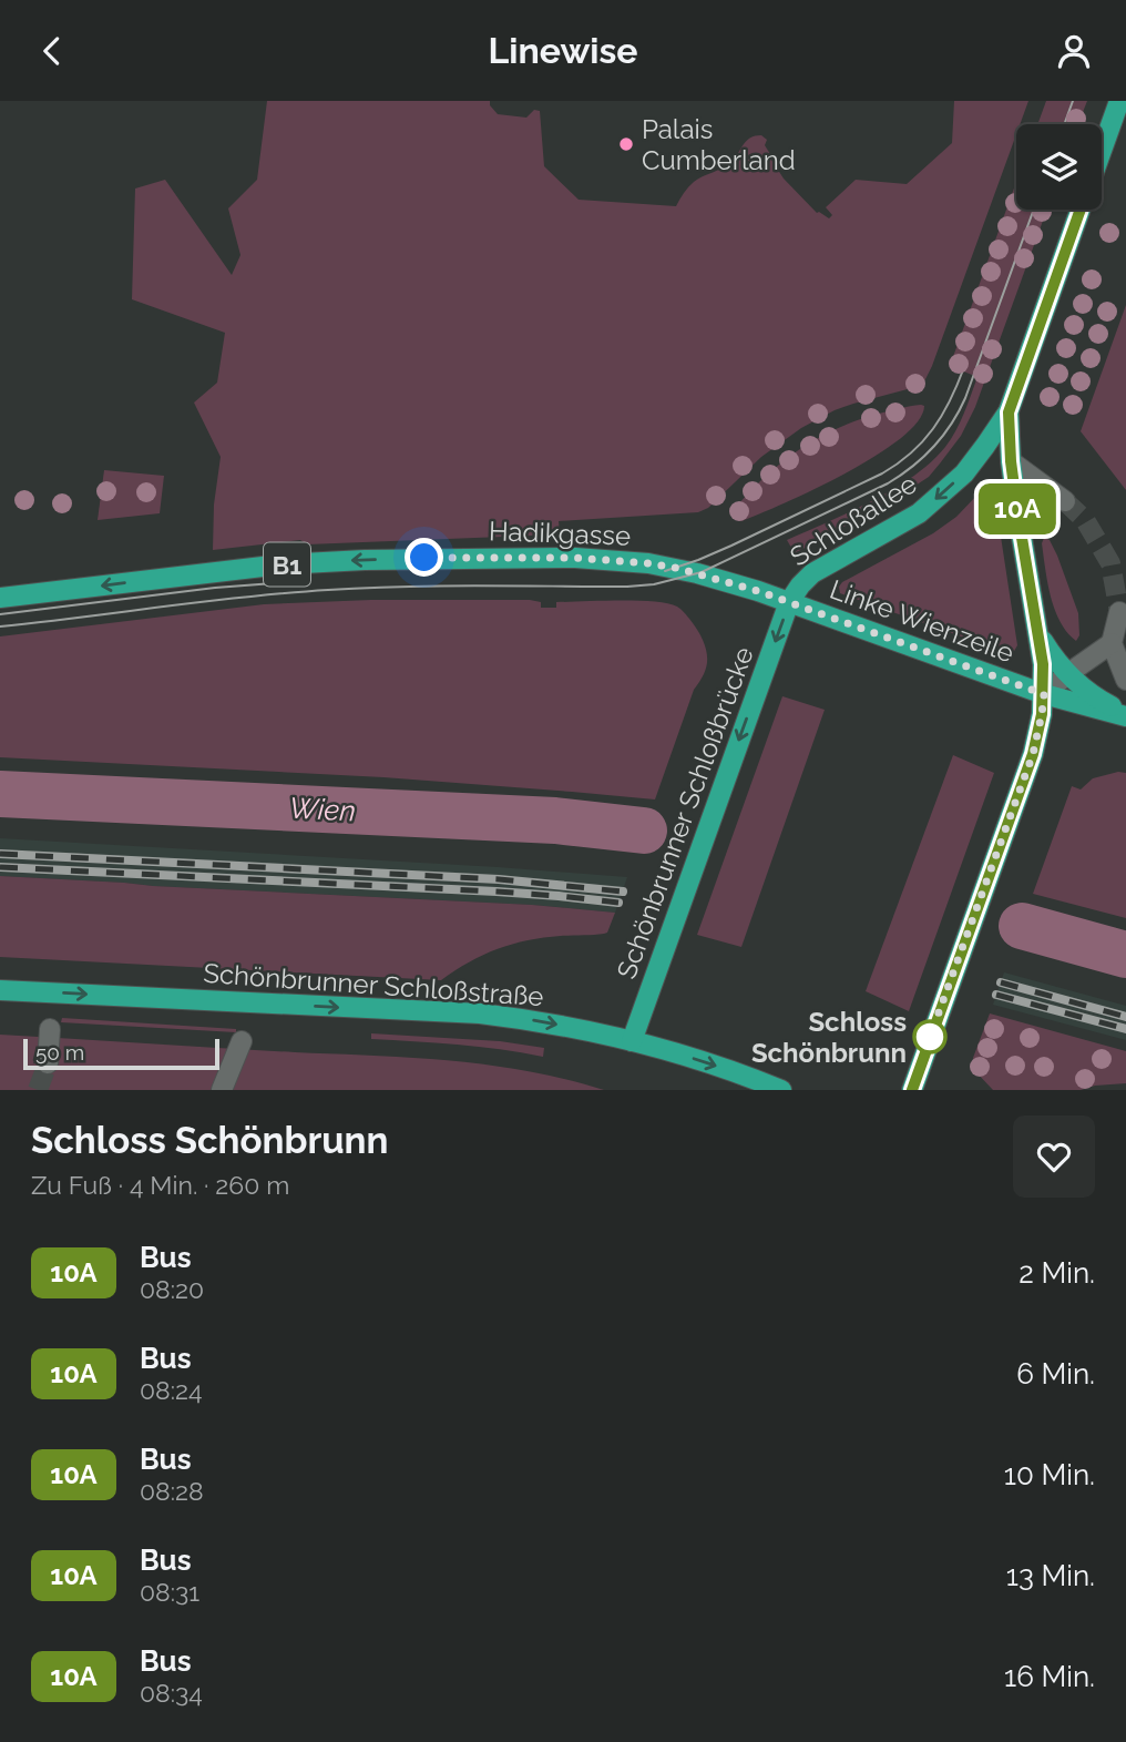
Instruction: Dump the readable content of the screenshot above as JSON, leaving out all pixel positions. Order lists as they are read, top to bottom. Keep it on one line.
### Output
{"streets":{"main road":["Schloßallee","Hadikgasse","B1","Linke Wienzeile","Schönbrunner Schloßbrücke","Schönbrunner Schloßstraße"]},"crossings":[["Schloßallee","Hadikgasse"],["Schloßallee","Linke Wienzeile"],["Schloßallee","Schönbrunner Schloßbrücke"],["Hadikgasse","Linke Wienzeile"],["Hadikgasse","Schönbrunner Schloßbrücke"],["Linke Wienzeile","Schönbrunner Schloßbrücke"],["Schönbrunner Schloßbrücke","Schönbrunner Schloßstraße"]],"one_way":["Schloßallee","Hadikgasse","Schönbrunner Schloßbrücke","Schönbrunner Schloßstraße"],"water":["Wien"],"places":["Palais Cumberland","Schloss Schönbrunn"],"lines":["bus line 10A"],"scale_bar":"50 m","page":{"header":"Linewise","on_map":"10A","scale":"50 m","heading":["Schloss Schönbrunn","Zu Fuß · 4 Min. · 260 m"],"list":[{"mark":"10A","name":"Bus","note":"08:20","value":"2 Min."},{"mark":"10A","name":"Bus","note":"08:24","value":"6 Min."},{"mark":"10A","name":"Bus","note":"08:28","value":"10 Min."},{"mark":"10A","name":"Bus","note":"08:31","value":"13 Min."},{"mark":"10A","name":"Bus","note":"08:34","value":"16 Min."}]}}
